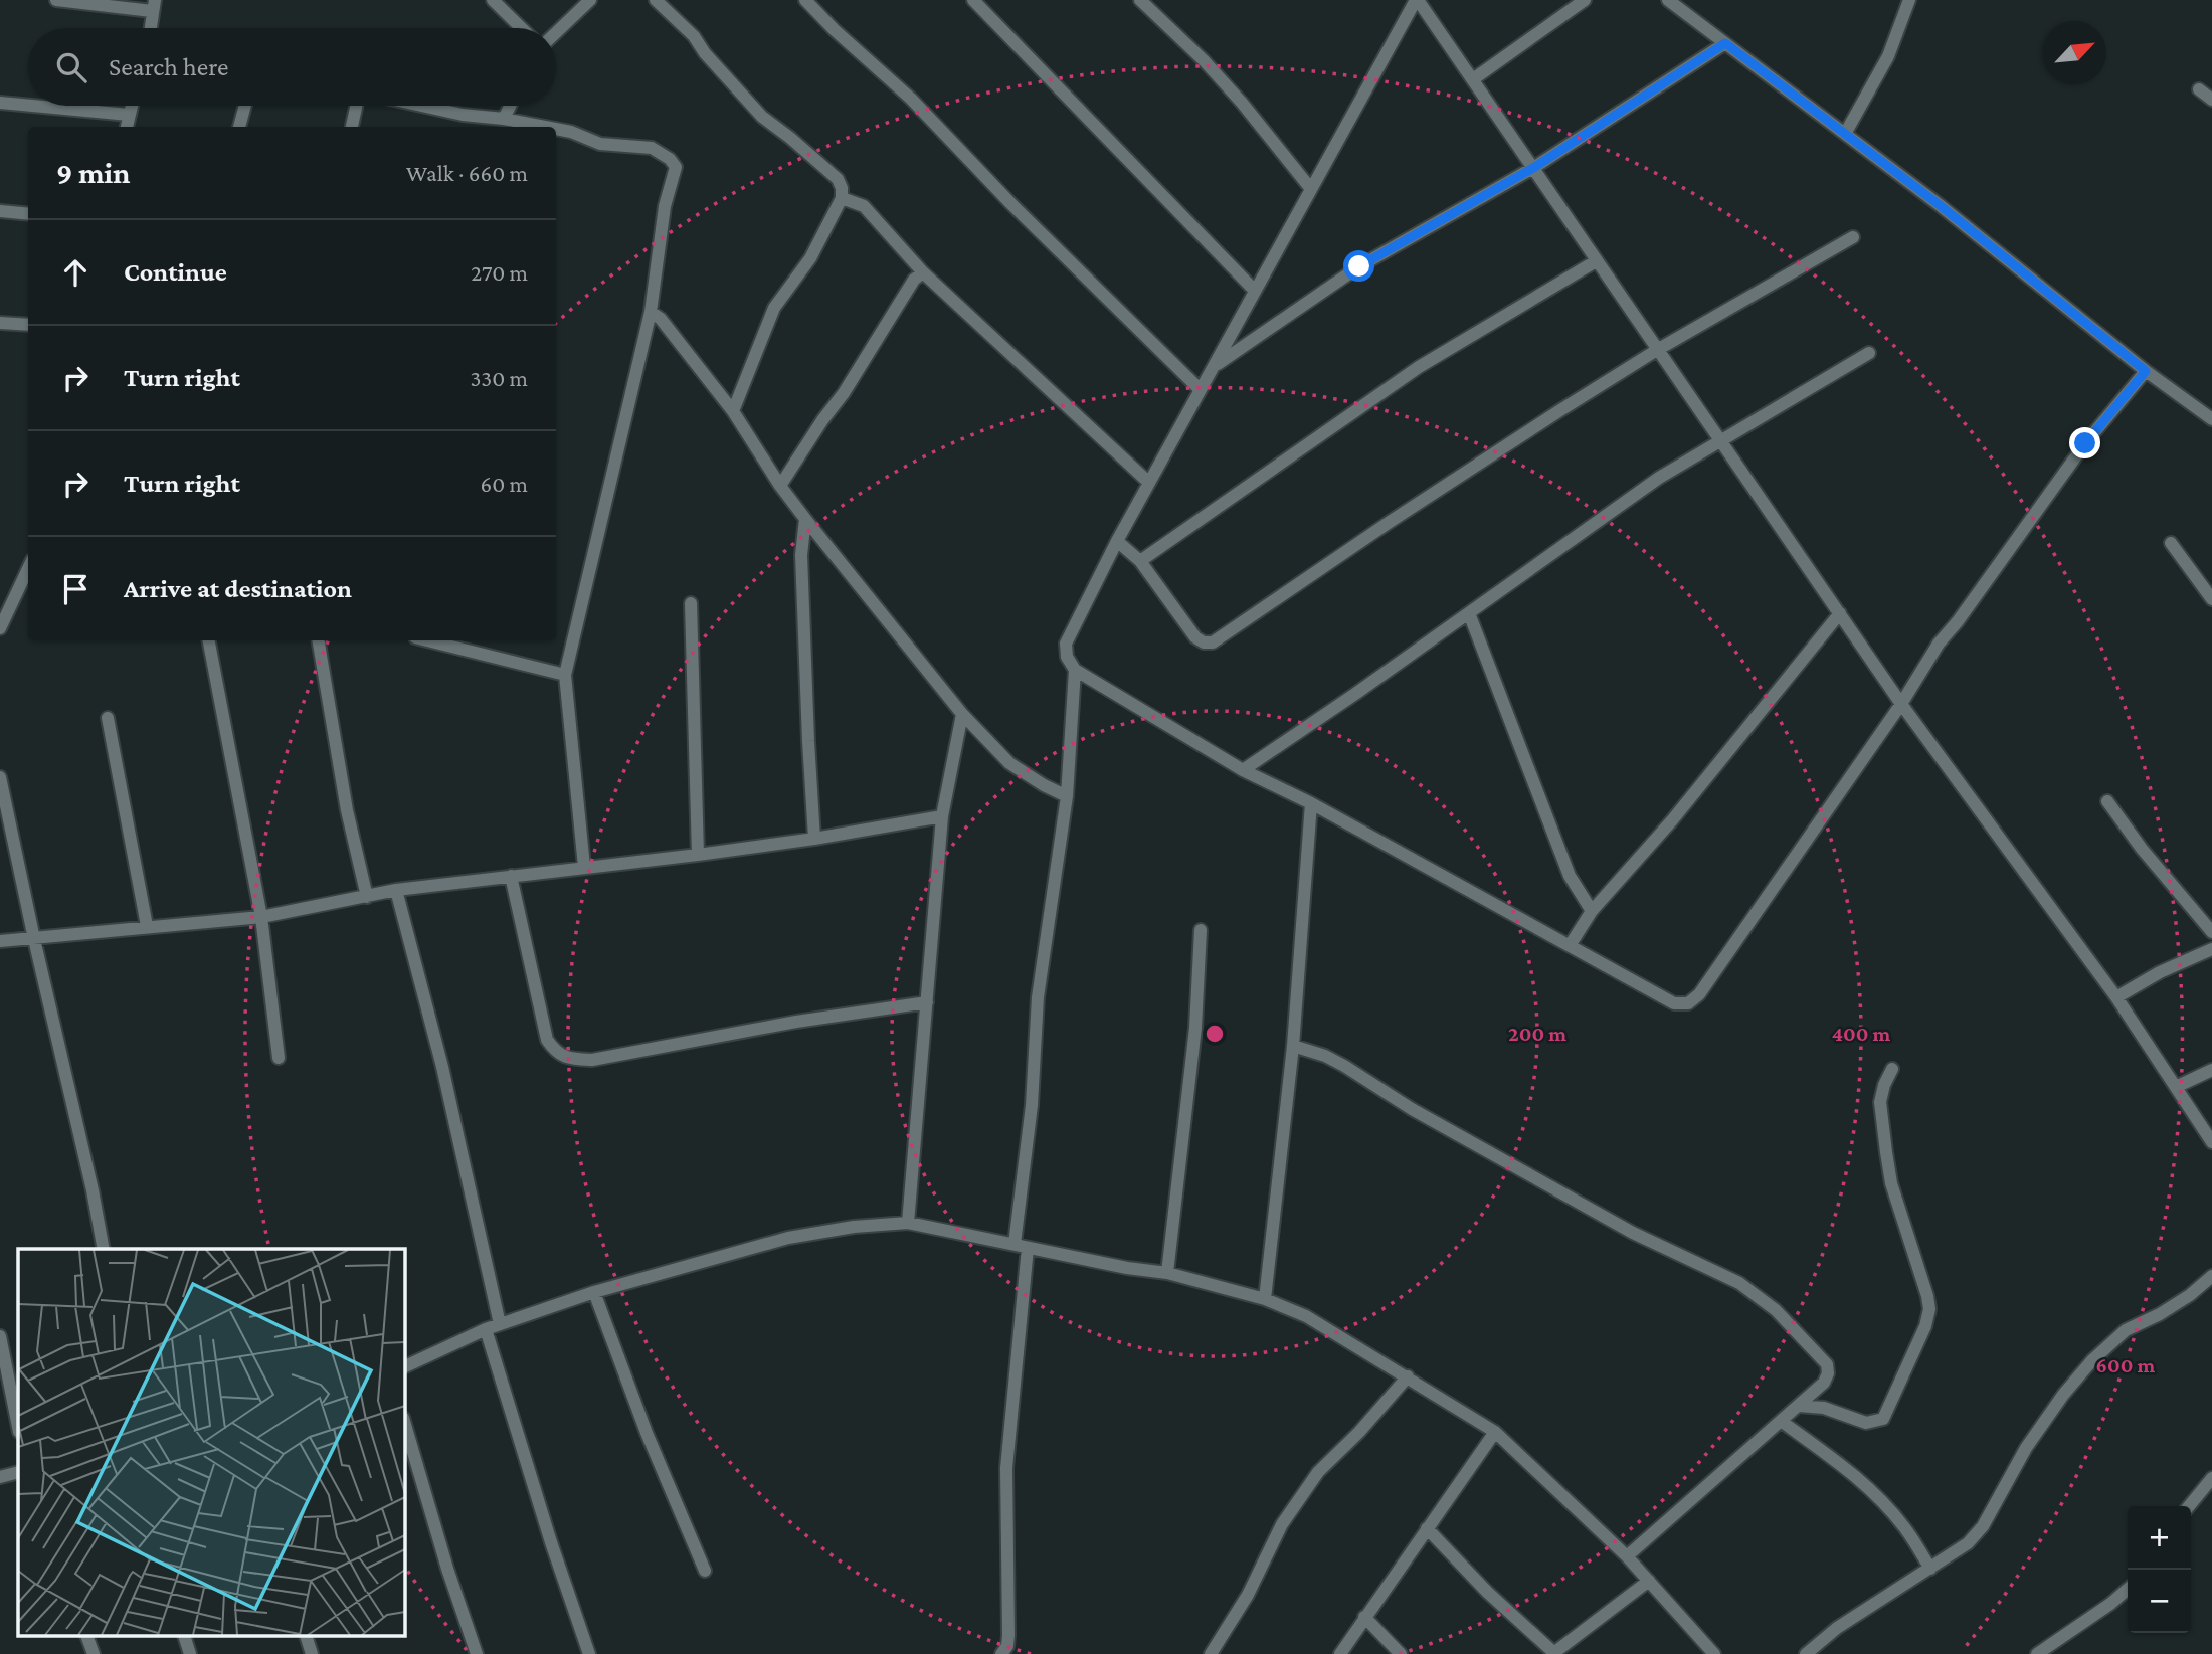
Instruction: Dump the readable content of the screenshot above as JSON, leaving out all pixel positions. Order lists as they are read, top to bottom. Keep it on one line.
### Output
{"north":"top right","page":{"search":"Search here","heading":["9 min","Walk · 660 m"],"list":[["Continue","270 m"],["Turn right","330 m"],["Turn right","60 m"],"Arrive at destination"],"map_buttons":["+","−"]},"rings":["200 m","400 m","600 m"]}
